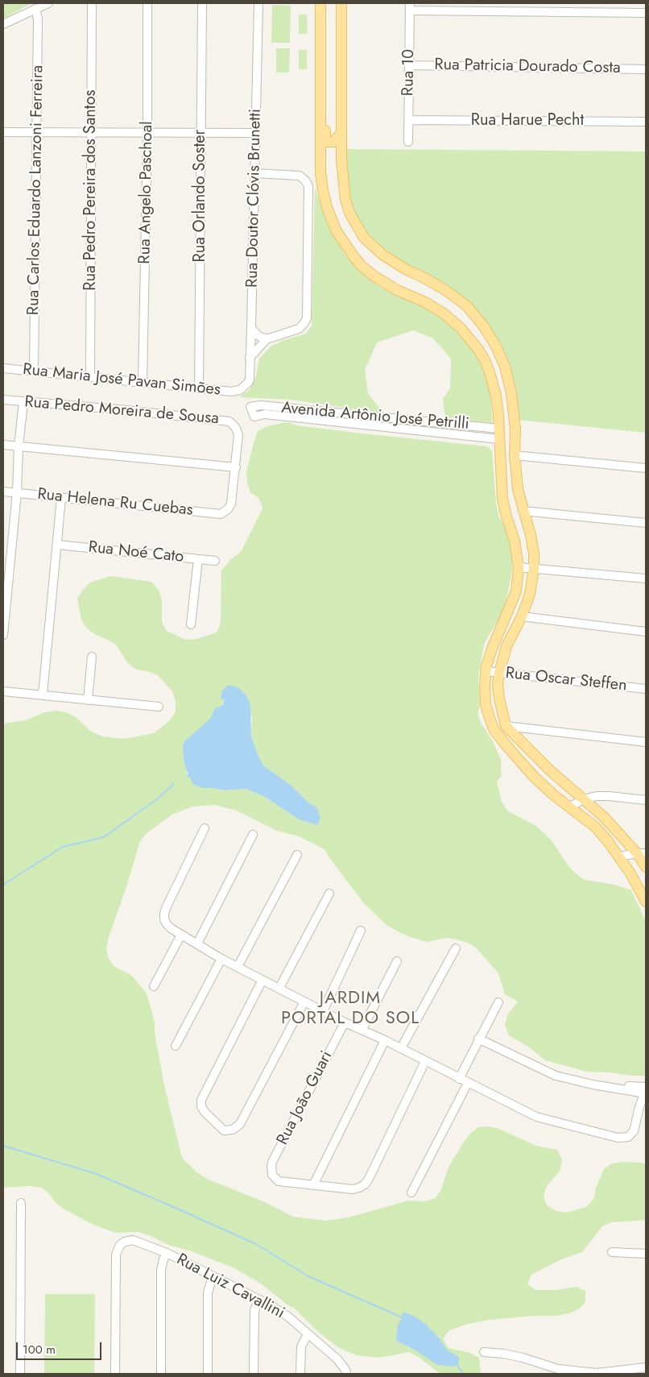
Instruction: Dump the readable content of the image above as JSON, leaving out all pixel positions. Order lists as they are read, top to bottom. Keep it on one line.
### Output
{"streets":{"street":["Rua Patricia Dourado Costa","Rua 10","Rua Harue Pecht","Rua Carlos Eduardo Lanzoni Ferreira","Rua Pedro Pereira dos Santos","Rua Angelo Paschoal","Rua Orlando Soster","Rua Doutor Clóvis Brunetti","Rua Maria José Pavan Simões","Rua Pedro Moreira de Sousa","Avenida Artônio José Petrilli","Rua Helena Ru Cuebas","Rua Noé Cato","Rua Oscar Steffen","Rua João Guari","Rua Luiz Cavallini"]},"crossings":[["Rua Patricia Dourado Costa","Rua 10"],["Rua 10","Rua Harue Pecht"],["Rua Carlos Eduardo Lanzoni Ferreira","Rua Maria José Pavan Simões"],["Rua Pedro Pereira dos Santos","Rua Maria José Pavan Simões"],["Rua Angelo Paschoal","Rua Maria José Pavan Simões"],["Rua Orlando Soster","Rua Maria José Pavan Simões"],["Rua Doutor Clóvis Brunetti","Rua Maria José Pavan Simões"],["Rua Pedro Moreira de Sousa","Rua Helena Ru Cuebas"]],"districts":["JARDIM PORTAL DO SOL"],"scale_bar":"100 m"}
